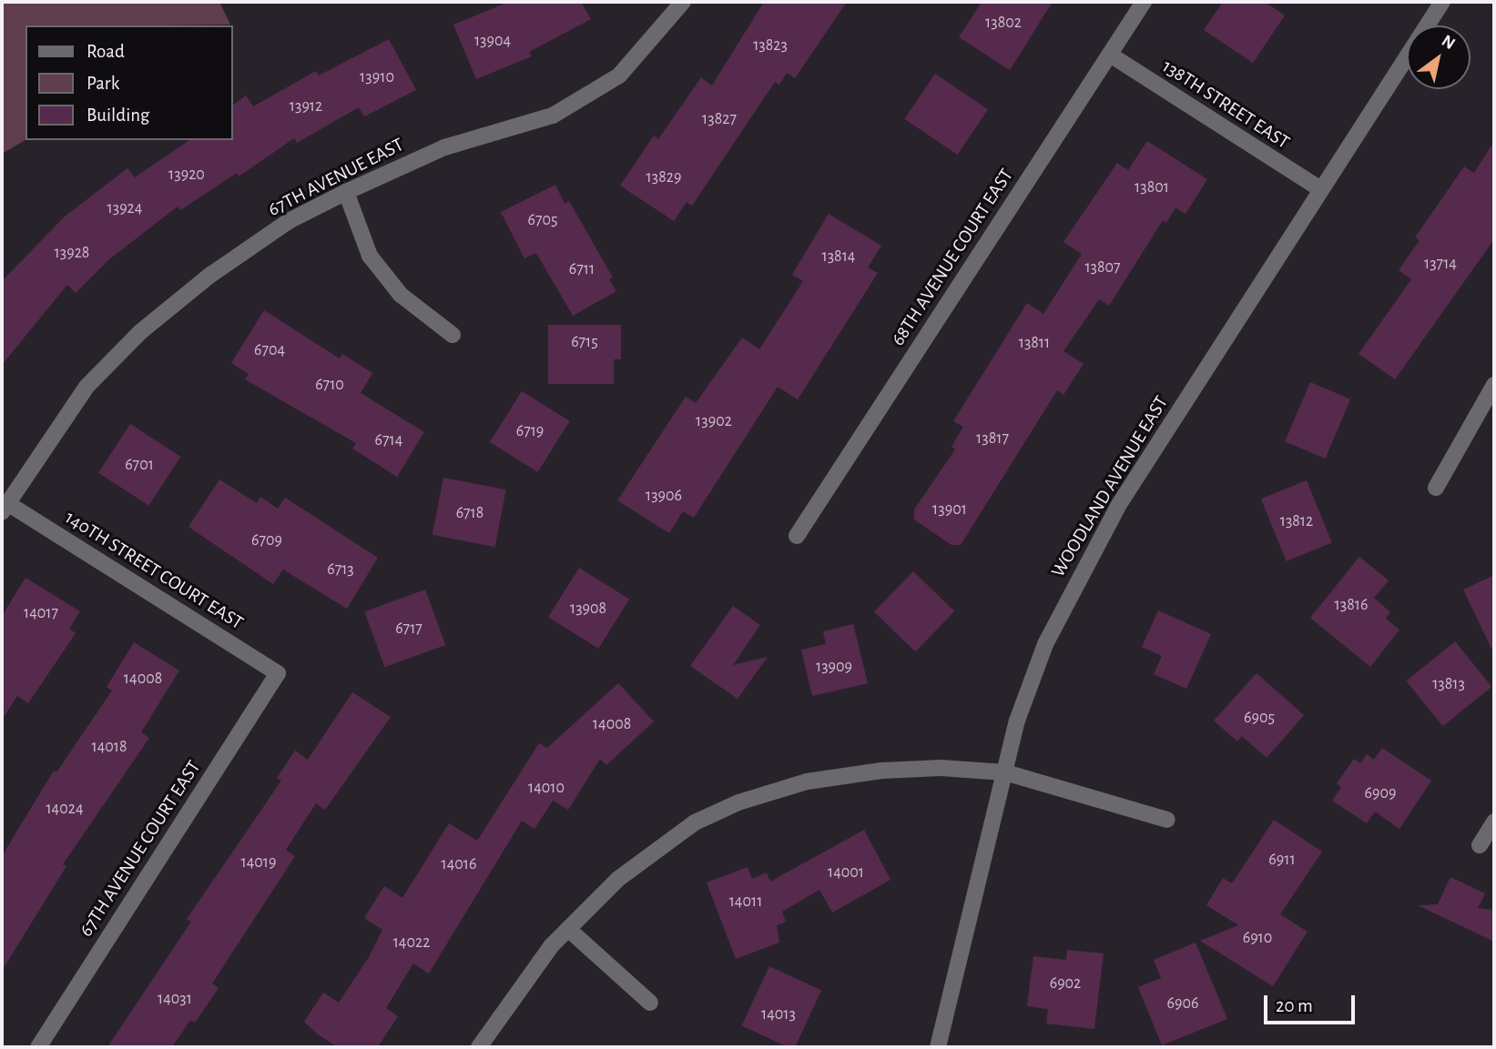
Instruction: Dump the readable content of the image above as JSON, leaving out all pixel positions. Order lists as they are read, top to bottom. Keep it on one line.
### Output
{"streets":{"street":["138TH STREET EAST","67TH AVENUE EAST","68TH AVENUE COURT EAST","WOODLAND AVENUE EAST","140TH STREET COURT EAST","67TH AVENUE COURT EAST"]},"crossings":[["138TH STREET EAST","68TH AVENUE COURT EAST"],["138TH STREET EAST","WOODLAND AVENUE EAST"],["67TH AVENUE EAST","140TH STREET COURT EAST"],["140TH STREET COURT EAST","67TH AVENUE COURT EAST"]],"house_numbers":["13802","13904","13823","13910","13912","13827","13920","13829","13801","13924","6705","13928","13814","13714","13807","6711","6715","13811","6704","6710","13902","6719","13817","6714","6701","13906","13901","6718","13812","6709","6713","13816","13908","14017","6717","13909","14008","13813","6905","14008","14018","14010","6909","14024","6911","14019","14016","14001","14011","6910","14022","6902","14031","6906","14013"],"legend":["Road","Park","Building"],"scale_bar":"20 m","north":"top right"}
